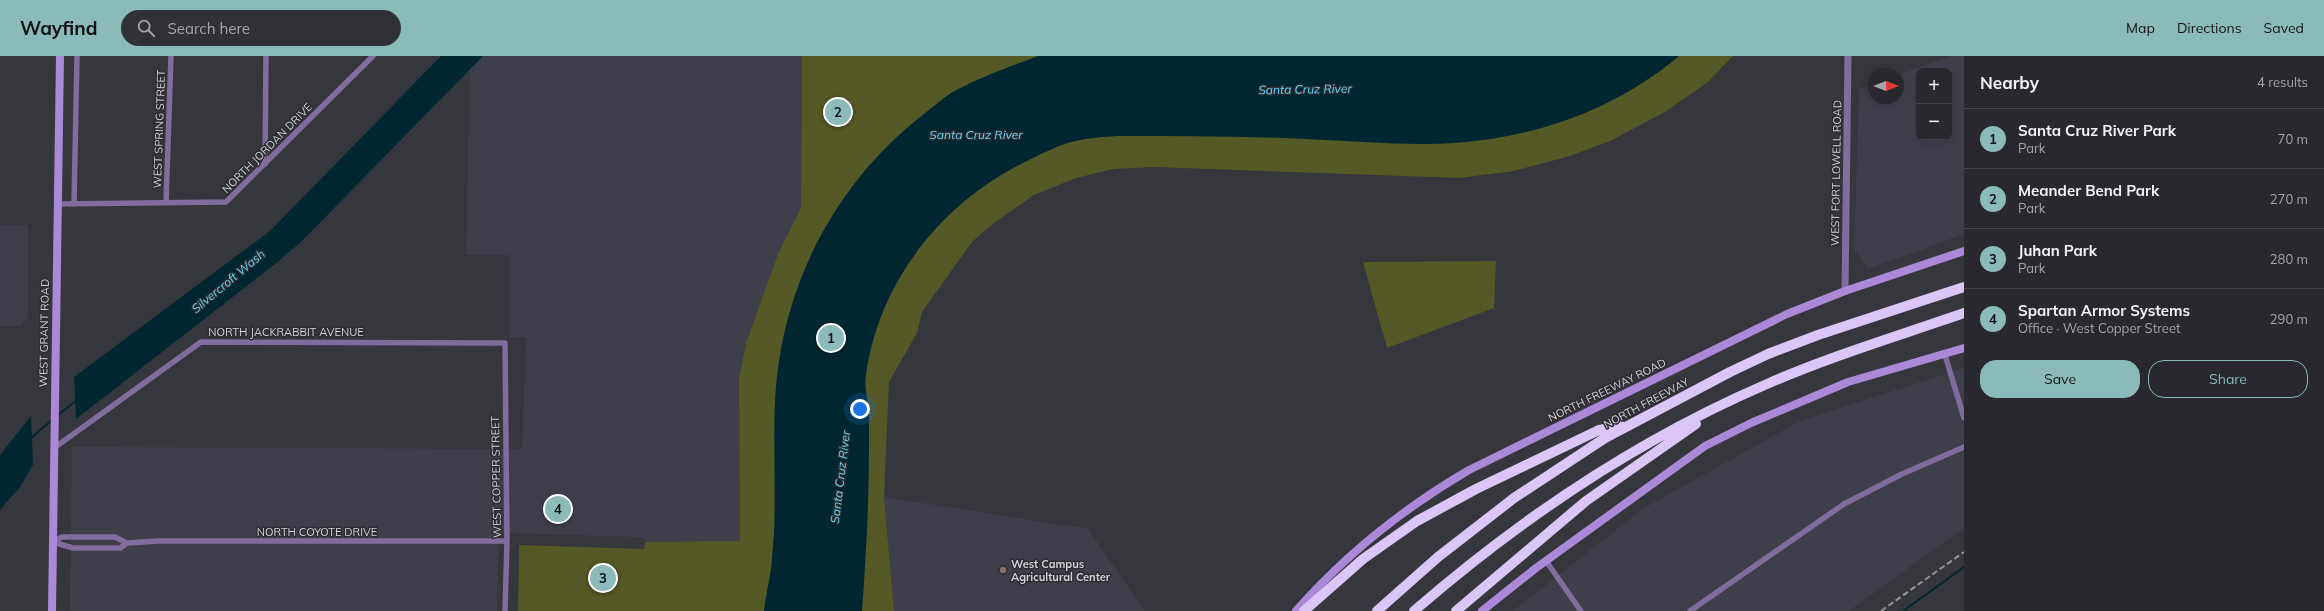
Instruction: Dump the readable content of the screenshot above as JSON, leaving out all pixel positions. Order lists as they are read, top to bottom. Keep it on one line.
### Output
{"streets":{"highway":["NORTH FREEWAY"],"main road":["WEST GRANT ROAD","NORTH FREEWAY ROAD"],"street":["WEST SPRING STREET","NORTH JORDAN DRIVE","WEST FORT LOWELL ROAD","NORTH JACKRABBIT AVENUE","WEST COPPER STREET","NORTH COYOTE DRIVE"]},"crossings":[["WEST SPRING STREET","NORTH JORDAN DRIVE"],["NORTH JORDAN DRIVE","WEST GRANT ROAD"],["WEST FORT LOWELL ROAD","NORTH FREEWAY ROAD"],["NORTH JACKRABBIT AVENUE","WEST GRANT ROAD"],["NORTH JACKRABBIT AVENUE","WEST COPPER STREET"],["WEST GRANT ROAD","NORTH COYOTE DRIVE"],["WEST COPPER STREET","NORTH COYOTE DRIVE"]],"water":["Santa Cruz River","Silvercroft Wash"],"places":["West Campus Agricultural Center"],"north":"right","page":{"header":"Wayfind","search":"Search here","nav":["Map","Directions","Saved"],"heading":["Nearby","4 results"],"map_buttons":["+","−"],"pins":["2","1","4","3"],"list":[{"mark":"1","name":"Santa Cruz River Park","note":"Park","value":"70 m"},{"mark":"2","name":"Meander Bend Park","note":"Park","value":"270 m"},{"mark":"3","name":"Juhan Park","note":"Park","value":"280 m"},{"mark":"4","name":"Spartan Armor Systems","note":"Office · West Copper Street","value":"290 m"}],"buttons":["Save","Share"]}}
